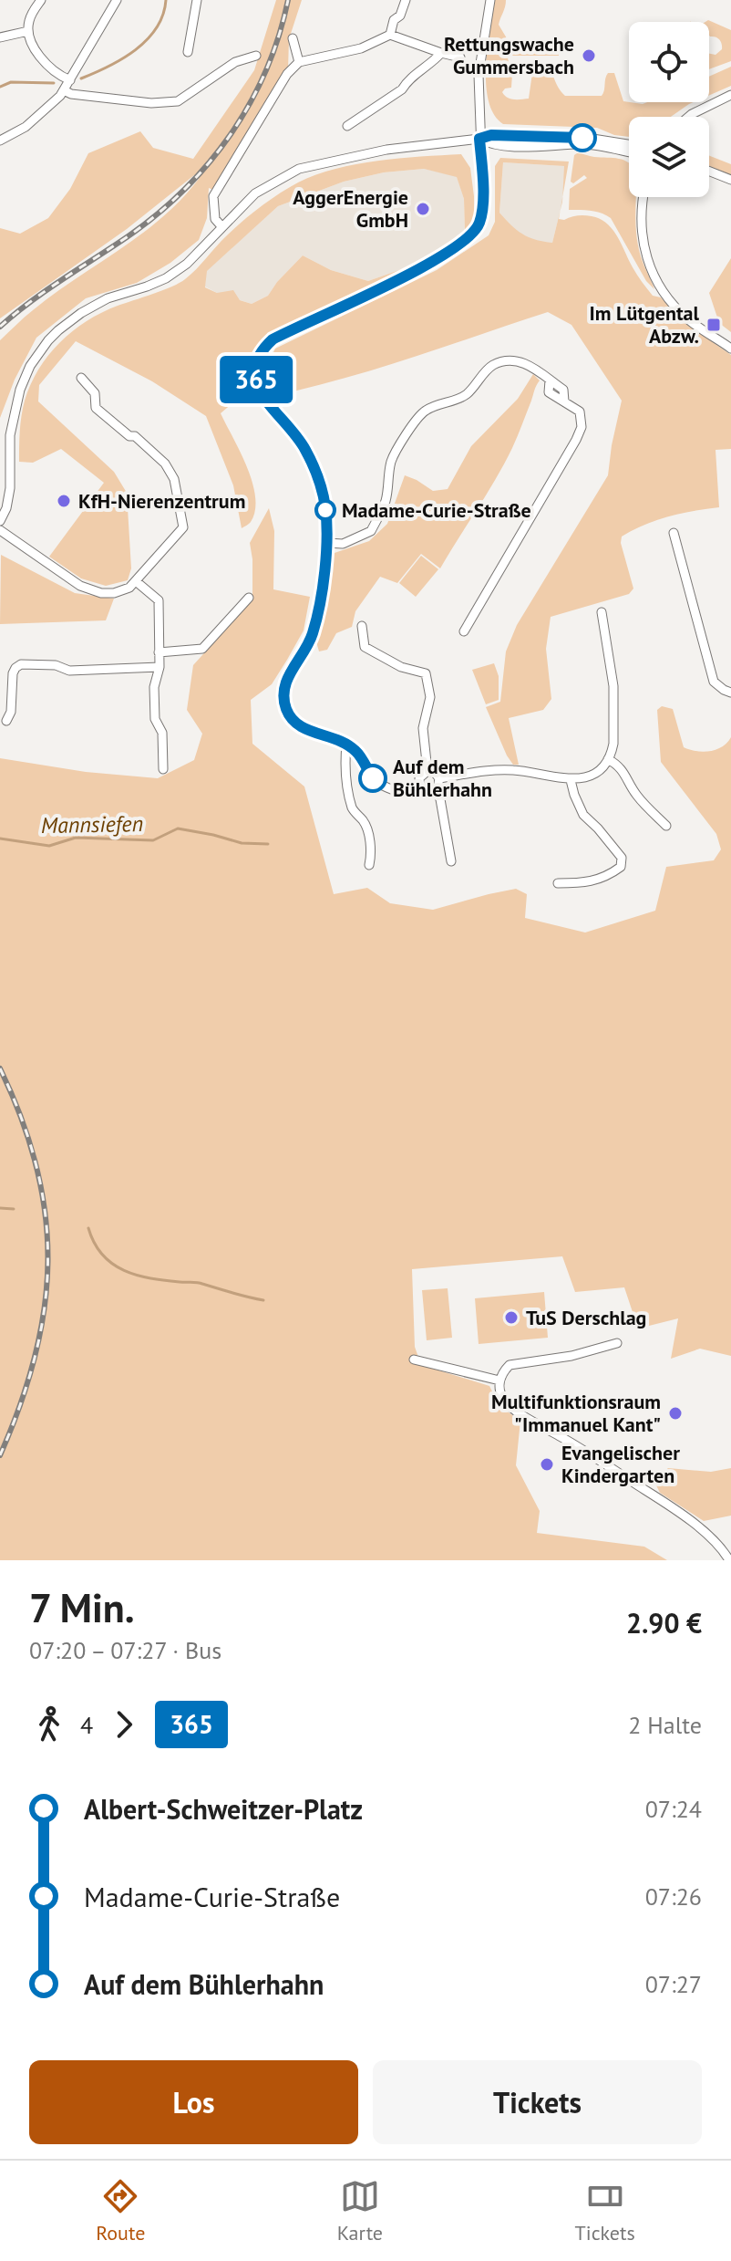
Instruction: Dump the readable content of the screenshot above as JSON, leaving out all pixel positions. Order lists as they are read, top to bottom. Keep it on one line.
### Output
{"water":["Mannsiefen"],"places":{"other":["Rettungswache Gummersbach","AggerEnergie GmbH","KfH-Nierenzentrum","Madame-Curie-Straße","Auf dem Bühlerhahn","TuS Derschlag","Multifunktionsraum \"Immanuel Kant\"","Evangelischer Kindergarten"],"transit":["Im Lütgental Abzw."]},"lines":["bus line 365"],"page":{"on_map":"365","heading":["7 Min.","07:20 – 07:27 · Bus","2.90 €"],"legs":["4","365","2 Halte"],"list":[{"name":"Albert-Schweitzer-Platz","value":"07:24"},{"name":"Madame-Curie-Straße","value":"07:26"},{"name":"Auf dem Bühlerhahn","value":"07:27"}],"buttons":["Los","Tickets"],"tabs":["Route","Karte","Tickets"]}}
